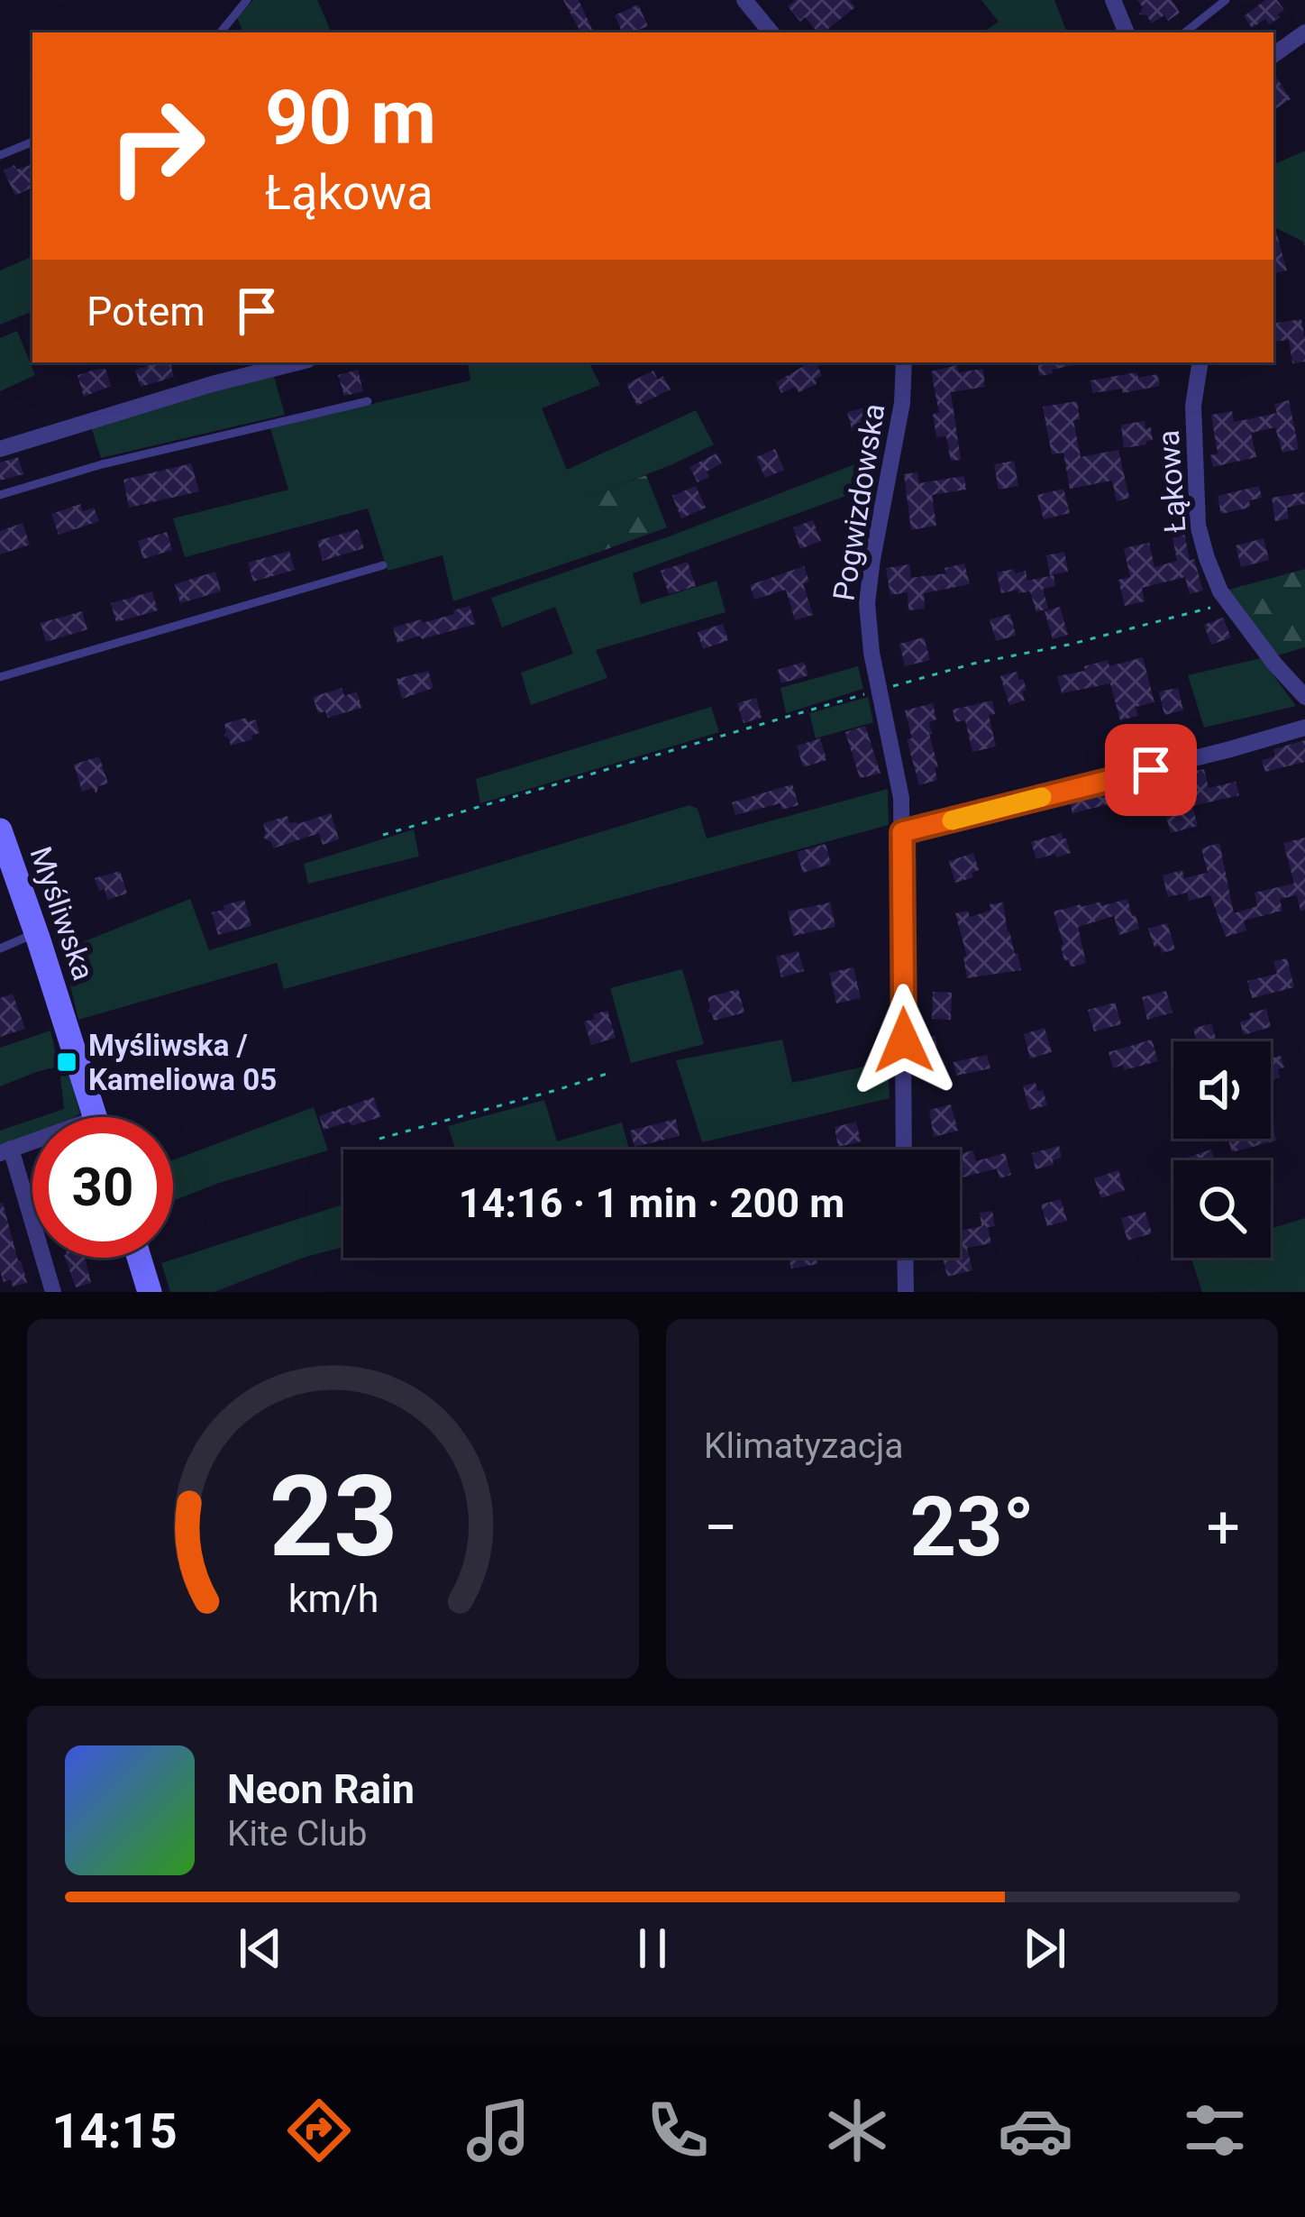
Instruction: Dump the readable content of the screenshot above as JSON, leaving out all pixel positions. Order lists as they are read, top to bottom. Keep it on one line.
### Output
{"streets":{"street":["Łąkowa","Pogwizdowska","Myśliwska"]},"places":{"transit":["Myśliwska / Kameliowa 05"]},"page":{"turn":["90 m","Łąkowa"],"then":"Potem","limit":"30","trip":"14:16 · 1 min · 200 m","tile":"Klimatyzacja","heat":["−","23°","+"],"song":["Neon Rain","Kite Club"],"tabs":"14:15","gauge":["23","km/h"]}}
